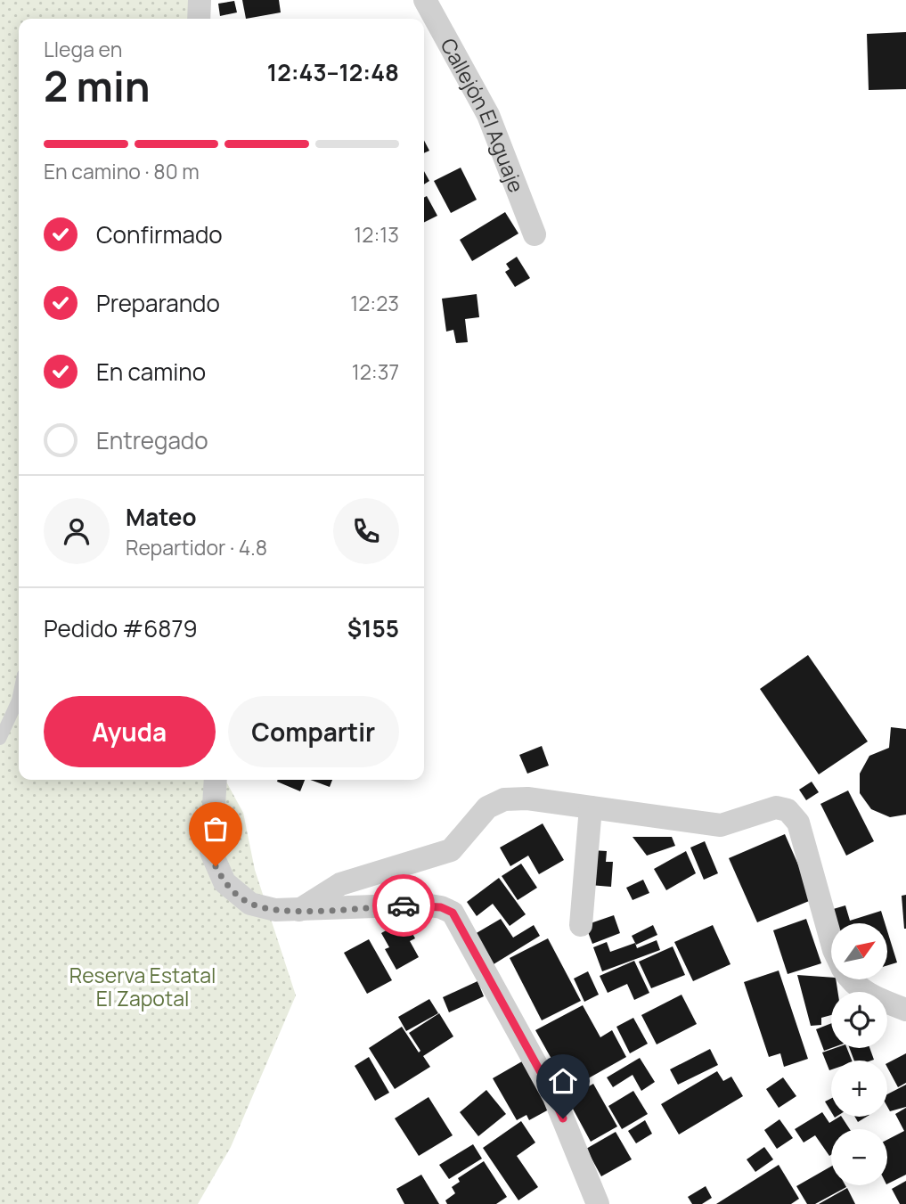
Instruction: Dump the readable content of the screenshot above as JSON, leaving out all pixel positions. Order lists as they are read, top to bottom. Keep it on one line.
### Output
{"streets":{"street":["Callejón El Aguaje"]},"parks":["Reserva Estatal El Zapotal"],"north":"top right","page":{"heading":["2 min","Llega en","12:43–12:48"],"panel":["Mateo","Repartidor · 4.8","Pedido #6879","$155"],"bar":"En camino · 80 m","list":[["Confirmado","12:13"],["Preparando","12:23"],["En camino","12:37"],"Entregado"],"buttons":["Ayuda","Compartir"],"map_buttons":["+","−"]}}
